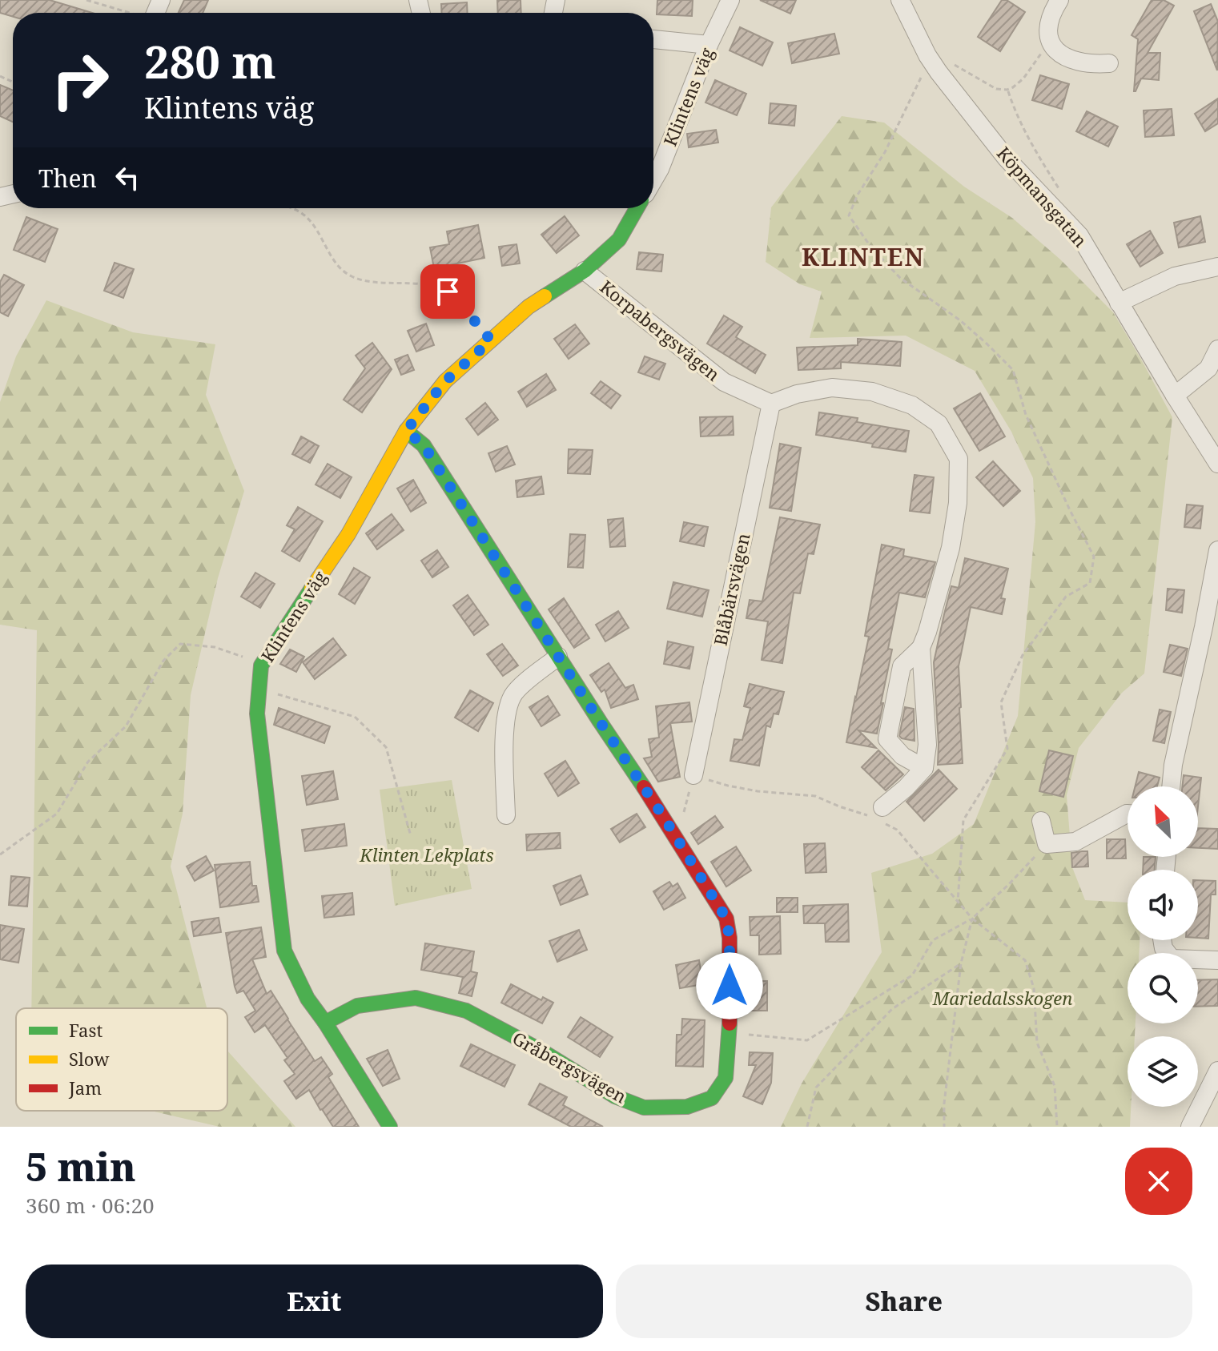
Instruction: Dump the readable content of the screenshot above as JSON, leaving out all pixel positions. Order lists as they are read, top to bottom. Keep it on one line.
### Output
{"streets":{"street":["Klintens väg","Köpmansgatan","Korpabergsvägen","Blåbärsvägen","Gråbergsvägen"]},"crossings":[["Klintens väg","Korpabergsvägen"],["Klintens väg","Gråbergsvägen"],["Korpabergsvägen","Blåbärsvägen"]],"districts":["KLINTEN"],"parks":["Klinten Lekplats","Mariedalsskogen"],"legend":["Fast","Slow","Jam"],"north":"top left","page":{"turn":["280 m","Klintens väg"],"then":"Then","heading":["5 min","360 m · 06:20"],"buttons":["Exit","Share"]}}
